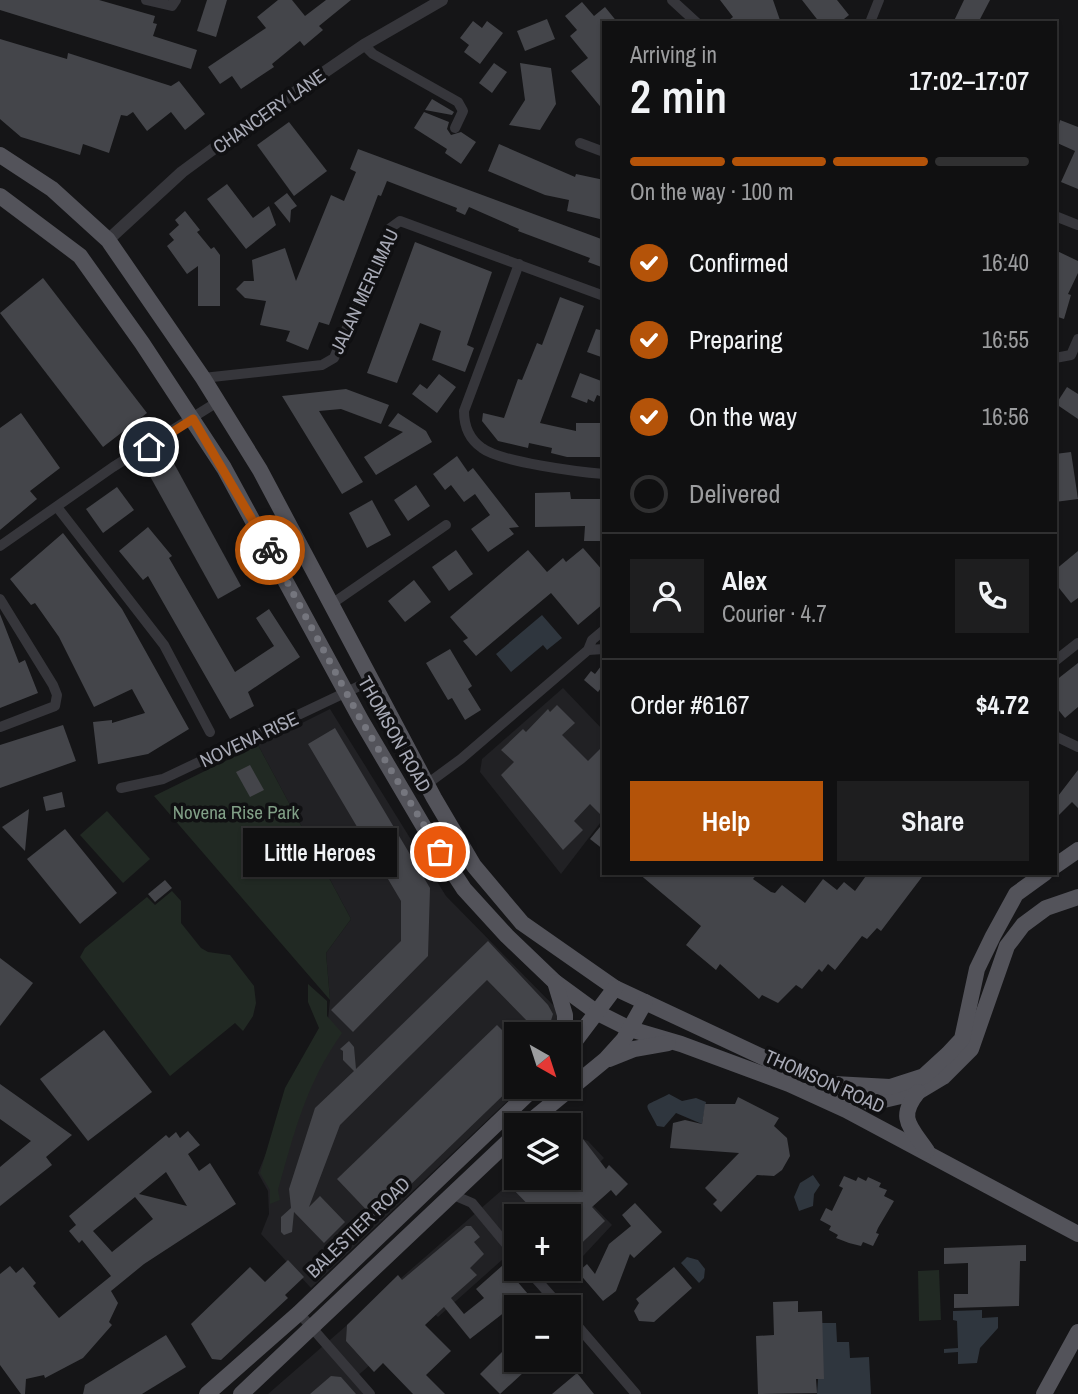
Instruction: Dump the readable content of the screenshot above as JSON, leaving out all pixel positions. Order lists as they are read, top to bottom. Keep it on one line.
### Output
{"streets":{"main road":["THOMSON ROAD","BALESTIER ROAD"],"street":["CHANCERY LANE","JALAN MERLIMAU","NOVENA RISE"]},"crossings":[["CHANCERY LANE","THOMSON ROAD"],["JALAN MERLIMAU","THOMSON ROAD"],["THOMSON ROAD","NOVENA RISE"]],"parks":["Novena Rise Park"],"places":["Little Heroes"],"north":"bottom right","page":{"heading":["2 min","Arriving in","17:02–17:07"],"panel":["Alex","Courier · 4.7","Order #6167","$4.72"],"bar":"On the way · 100 m","list":[["Confirmed","16:40"],["Preparing","16:55"],["On the way","16:56"],"Delivered"],"buttons":["Help","Share"],"bubble":"Little Heroes","map_buttons":["+","−"]}}
